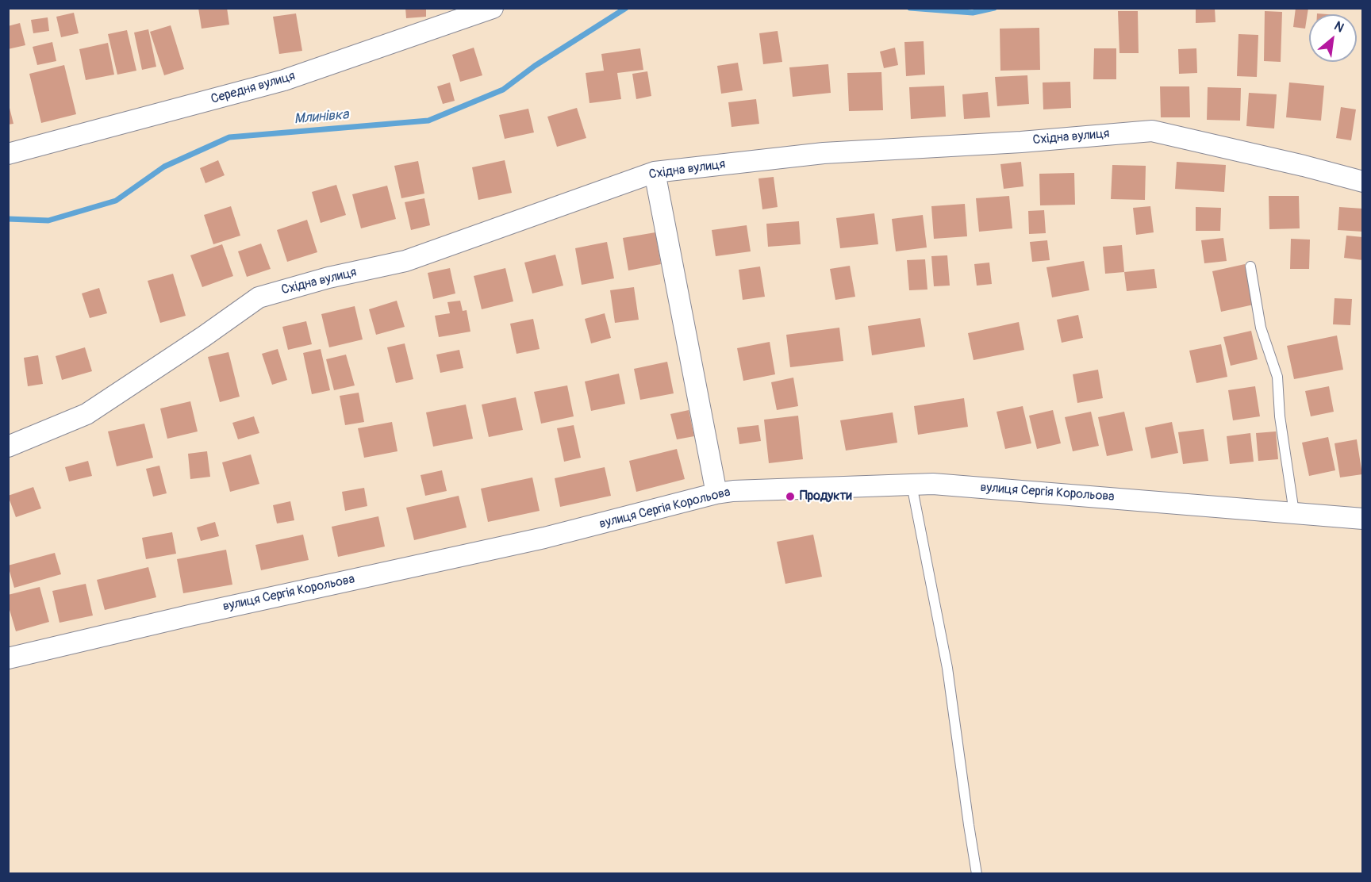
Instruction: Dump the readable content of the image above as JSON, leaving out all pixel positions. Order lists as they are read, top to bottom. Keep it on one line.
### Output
{"streets":{"street":["Середня вулиця","Східна вулиця","вулиця Сергія Корольова"]},"water":["Млинівка"],"places":["Продукти"],"north":"top right"}
